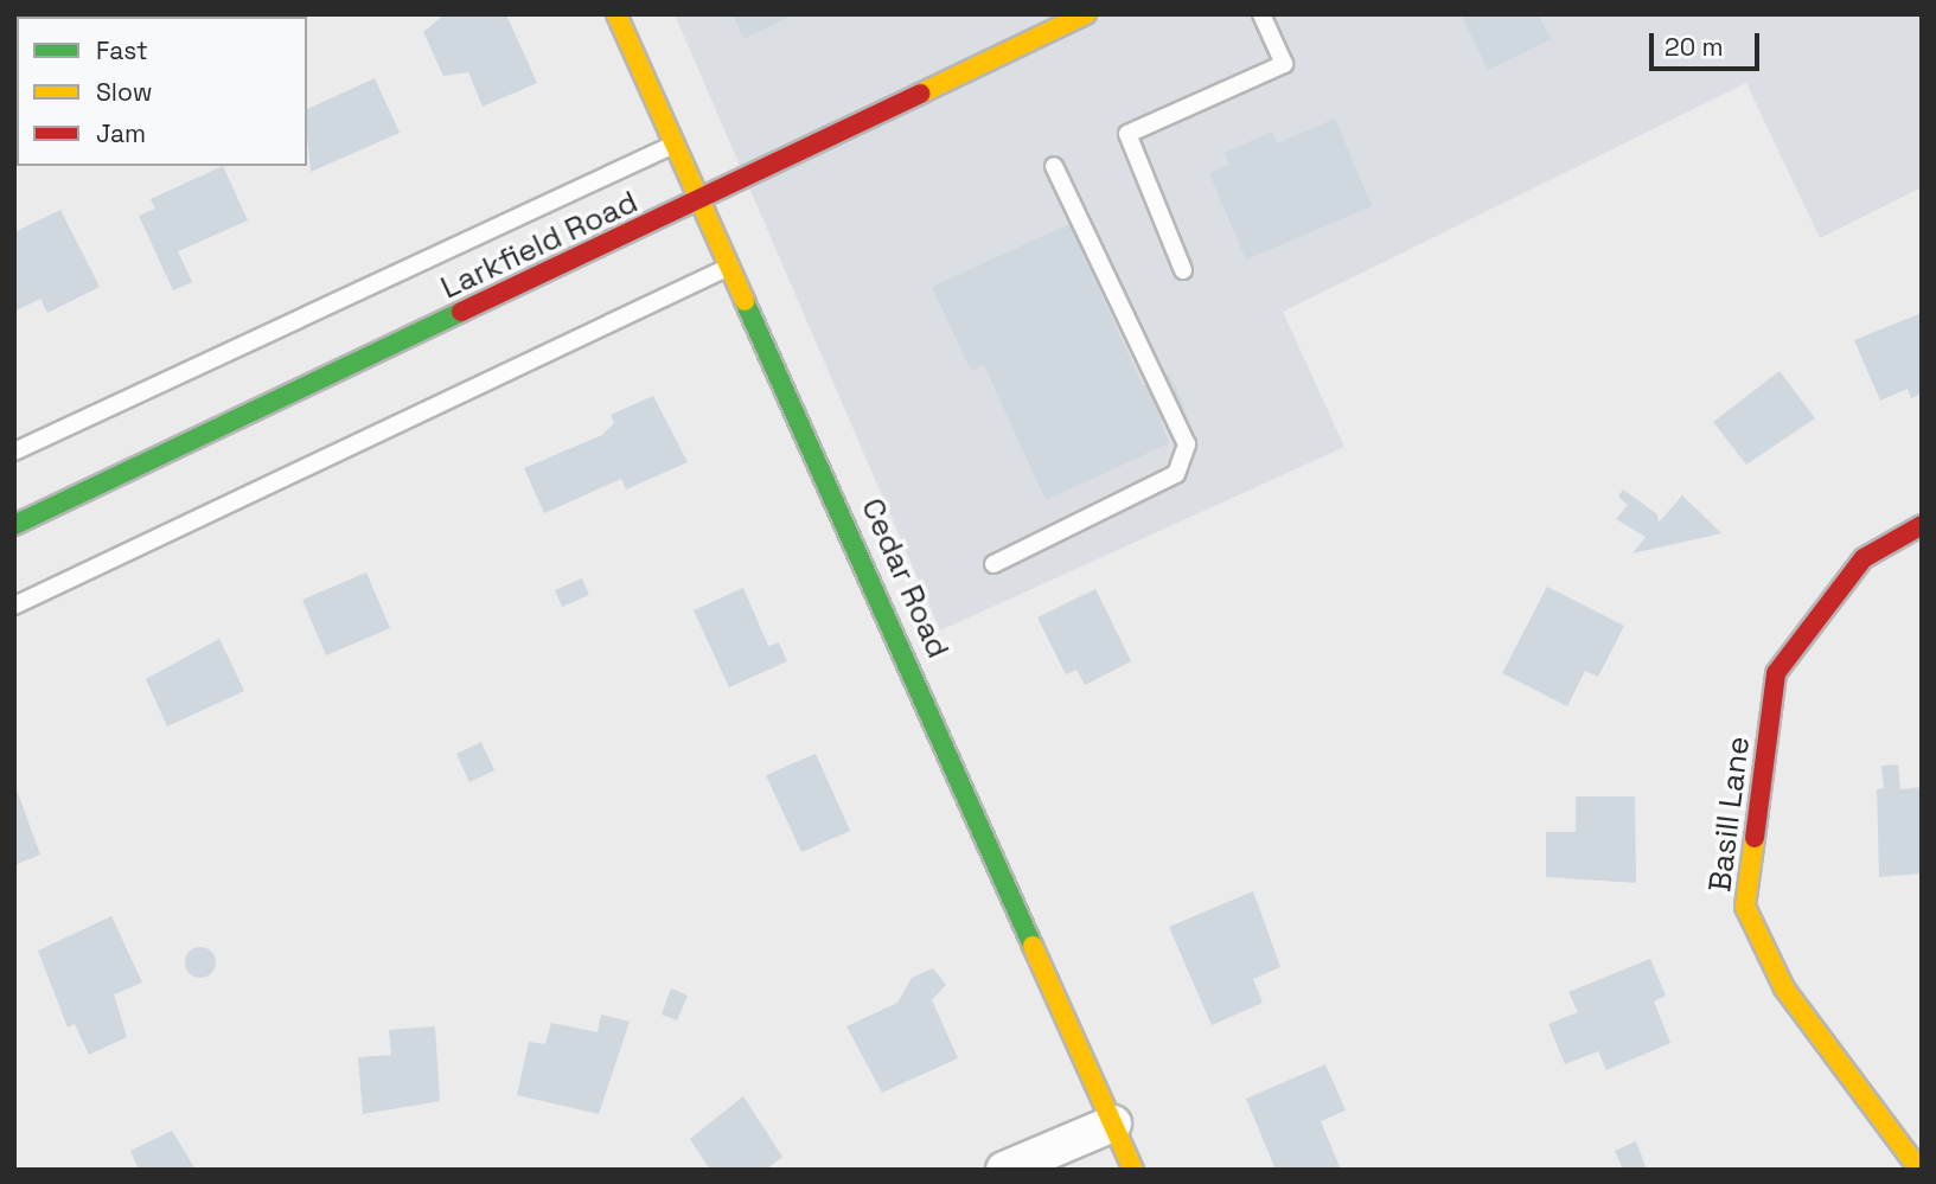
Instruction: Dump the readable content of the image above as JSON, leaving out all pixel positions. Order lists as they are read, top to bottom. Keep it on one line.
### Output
{"streets":{"street":["Larkfield Road","Cedar Road","Basill Lane"]},"crossings":[["Larkfield Road","Cedar Road"]],"legend":["Fast","Slow","Jam"],"scale_bar":"20 m"}
